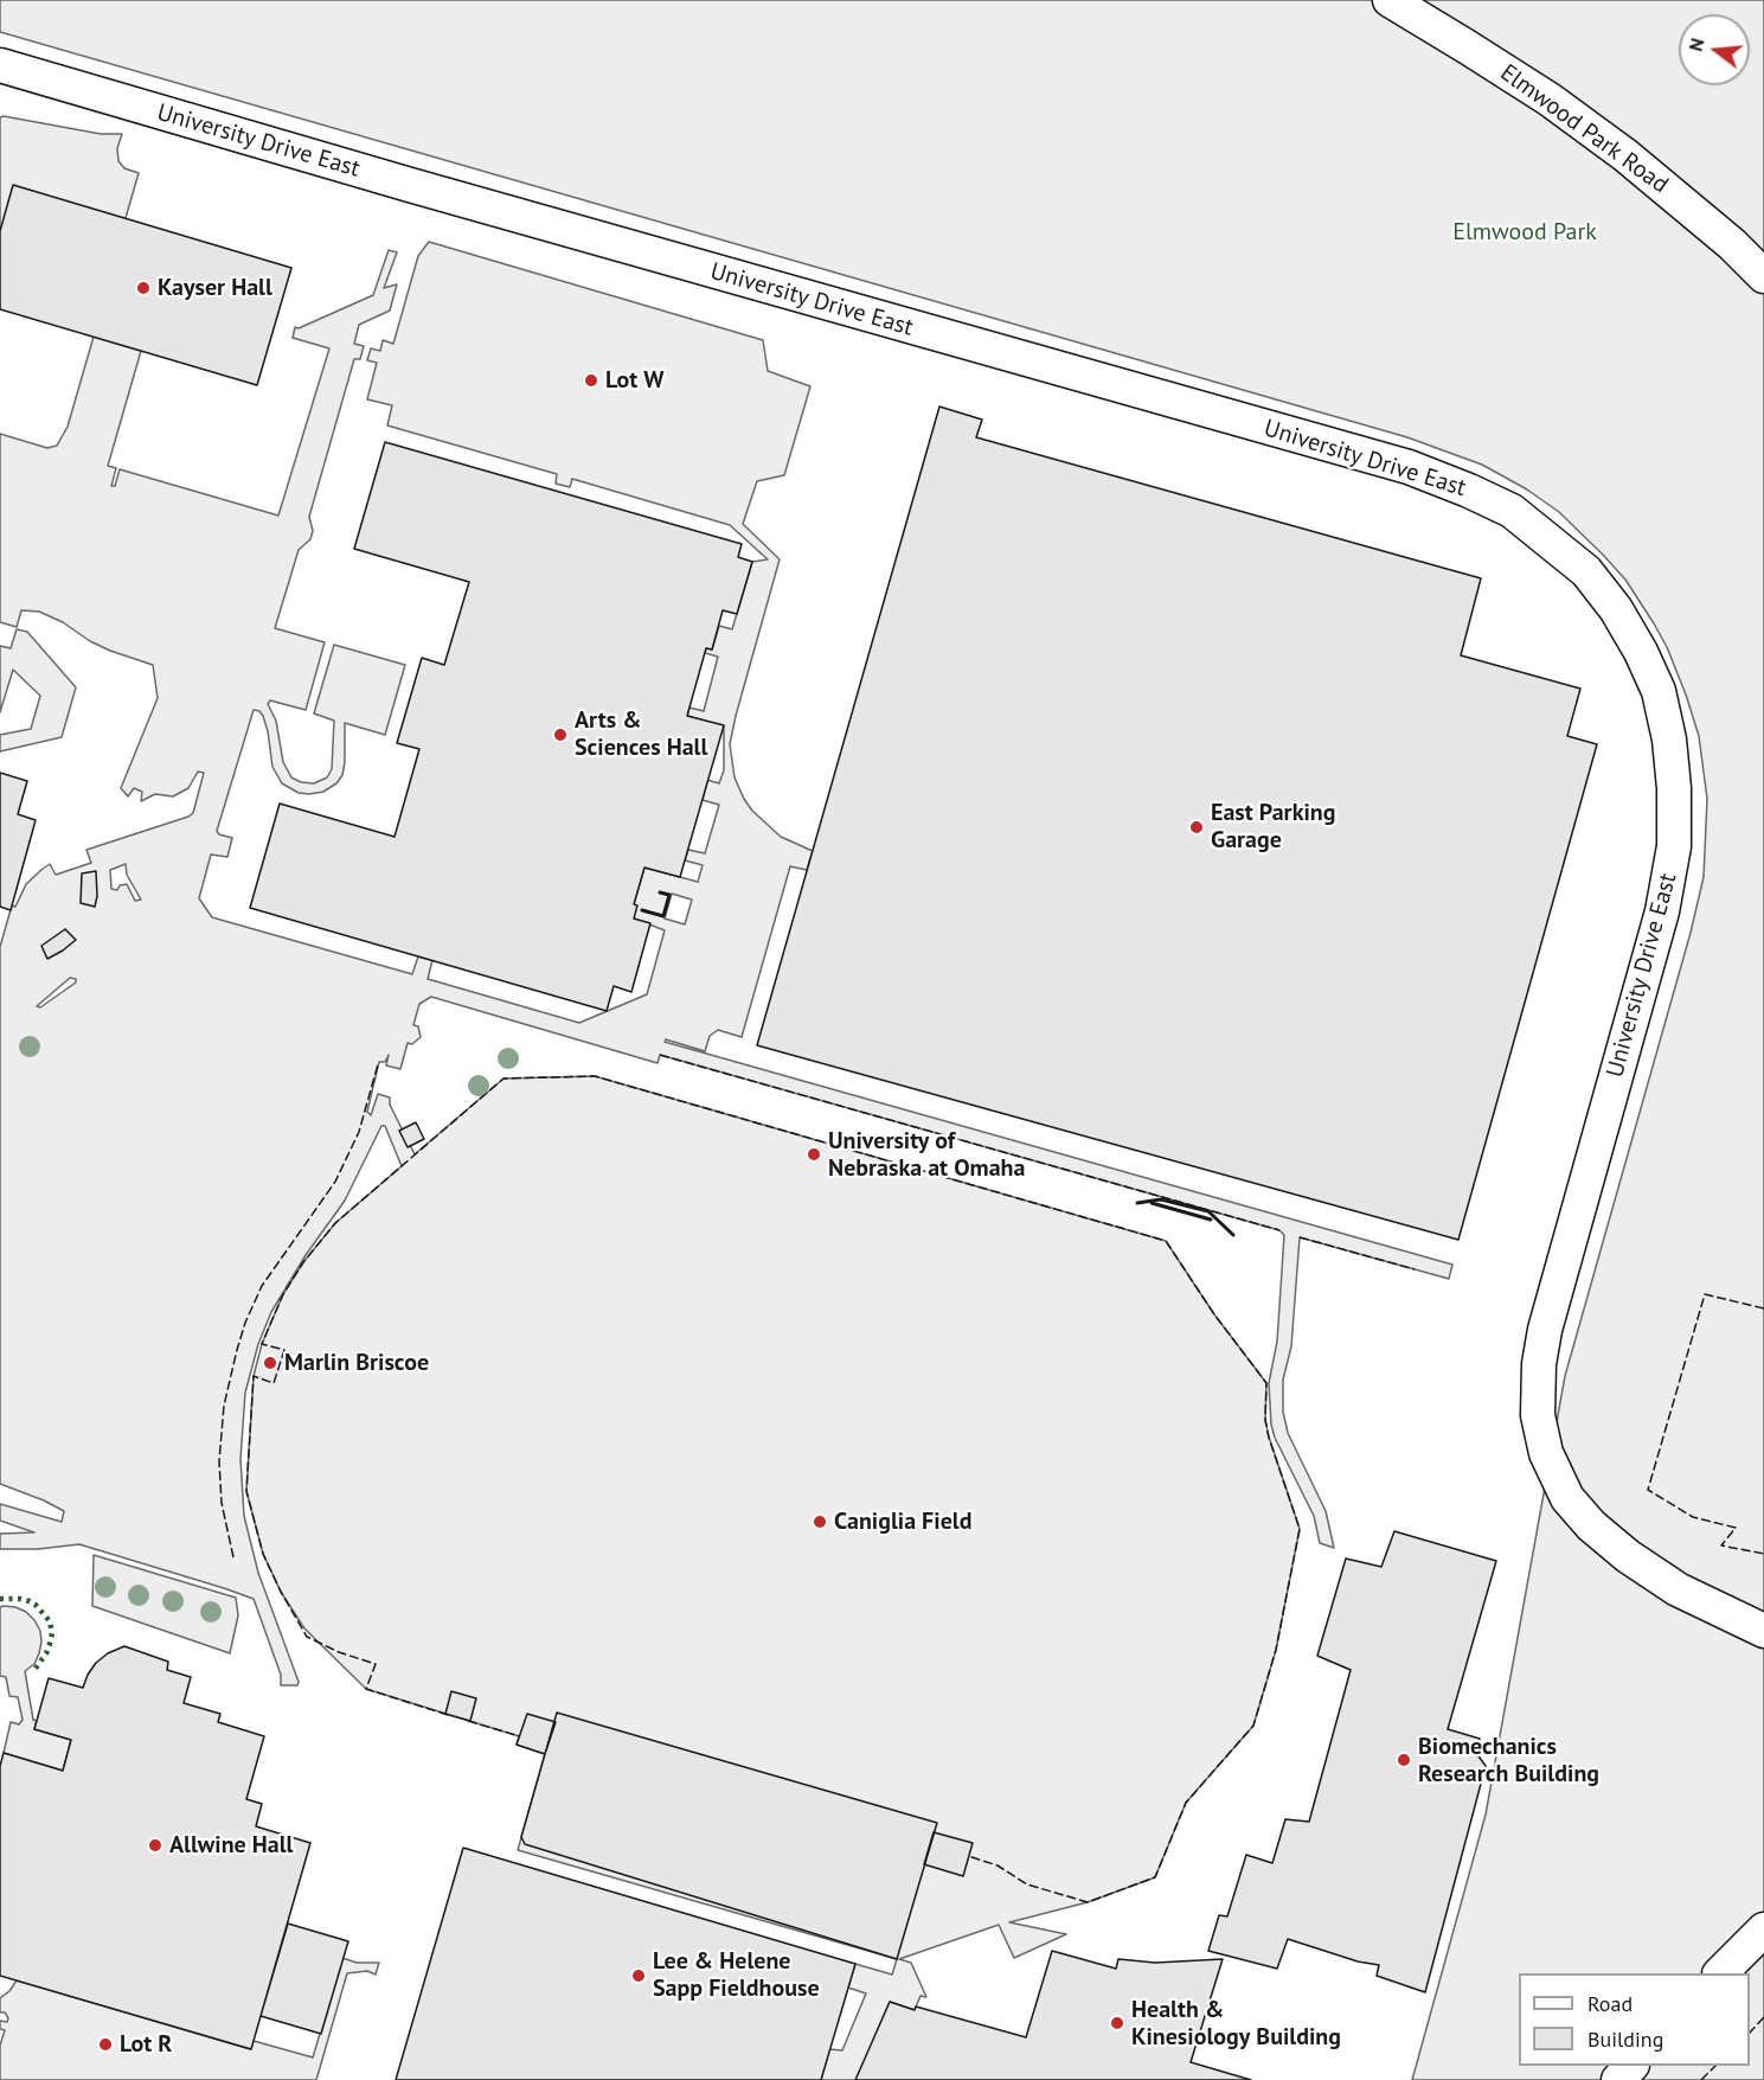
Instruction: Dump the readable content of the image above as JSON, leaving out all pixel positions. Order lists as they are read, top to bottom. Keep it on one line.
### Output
{"streets":{"street":["Elmwood Park Road","University Drive East"]},"parks":["Elmwood Park"],"places":["Kayser Hall","Lot W","Arts & Sciences Hall","East Parking Garage","University of Nebraska at Omaha","Marlin Briscoe","Caniglia Field","Biomechanics Research Building","Allwine Hall","Lee & Helene Sapp Fieldhouse","Health & Kinesiology Building","Lot R"],"legend":["Road","Building"],"north":"left"}
